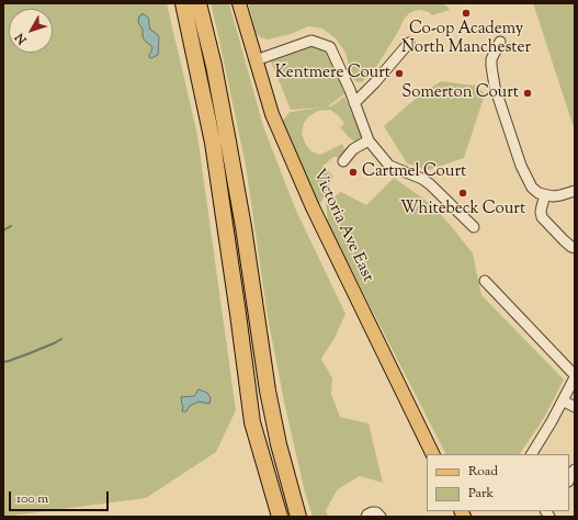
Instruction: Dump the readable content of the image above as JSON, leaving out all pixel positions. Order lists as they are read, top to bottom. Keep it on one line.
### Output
{"streets":{"main road":["Victoria Ave East"]},"places":["Co-op Academy North Manchester","Kentmere Court","Somerton Court","Cartmel Court","Whitebeck Court"],"legend":["Road","Park"],"scale_bar":"100 m","north":"bottom left"}
